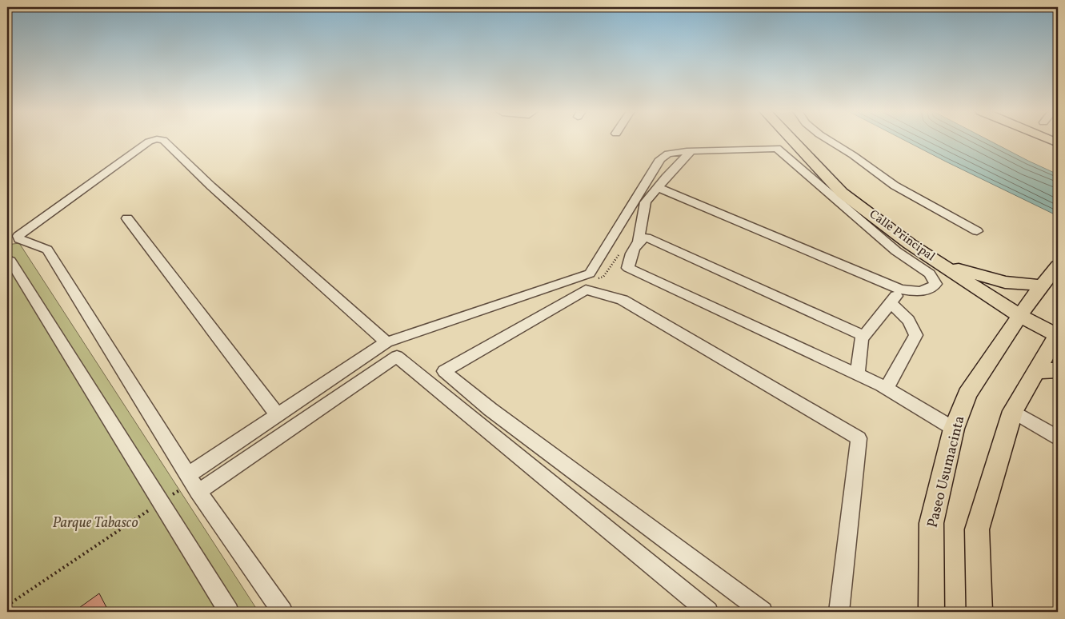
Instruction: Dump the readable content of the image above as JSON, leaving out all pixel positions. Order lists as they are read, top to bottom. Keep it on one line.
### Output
{"streets":{"main road":["Calle Principal","Paseo Usumacinta"]},"crossings":[["Calle Principal","Paseo Usumacinta"]],"parks":["Parque Tabasco"]}
